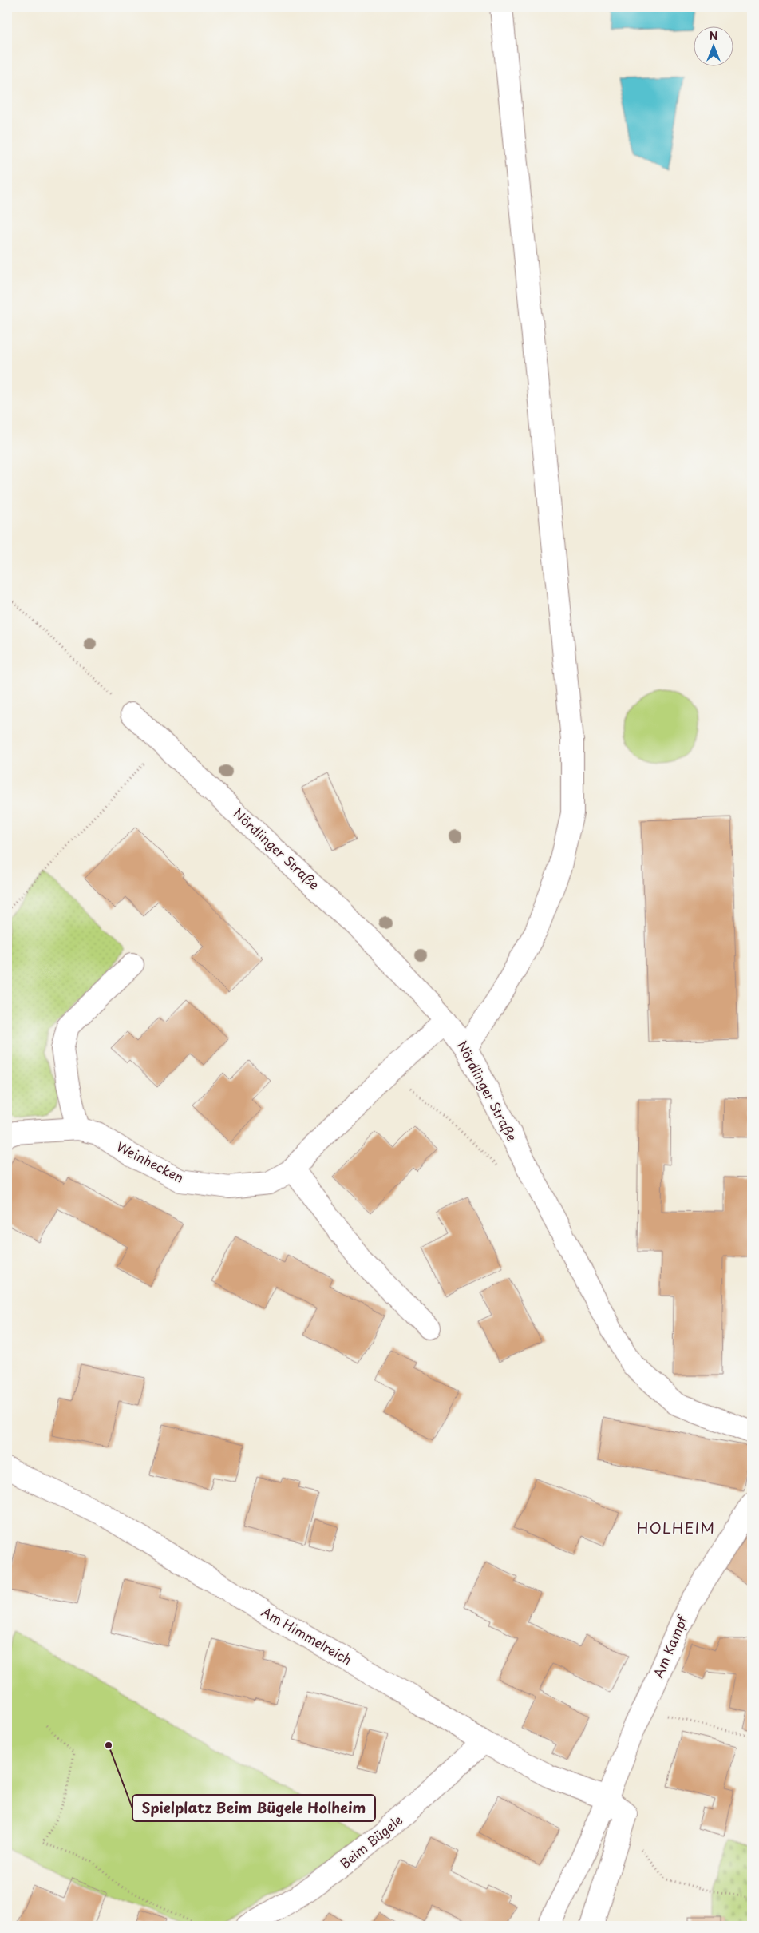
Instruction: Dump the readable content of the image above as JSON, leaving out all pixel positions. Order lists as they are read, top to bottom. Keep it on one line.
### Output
{"streets":{"street":["Nördlinger Straße","Weinhecken","Am Himmelreich","Am Kampf","Beim Bügele"]},"crossings":[["Nördlinger Straße","Weinhecken"],["Am Himmelreich","Am Kampf"],["Am Himmelreich","Beim Bügele"]],"districts":["HOLHEIM"],"places":["Spielplatz Beim Bügele Holheim"],"north":"top"}
